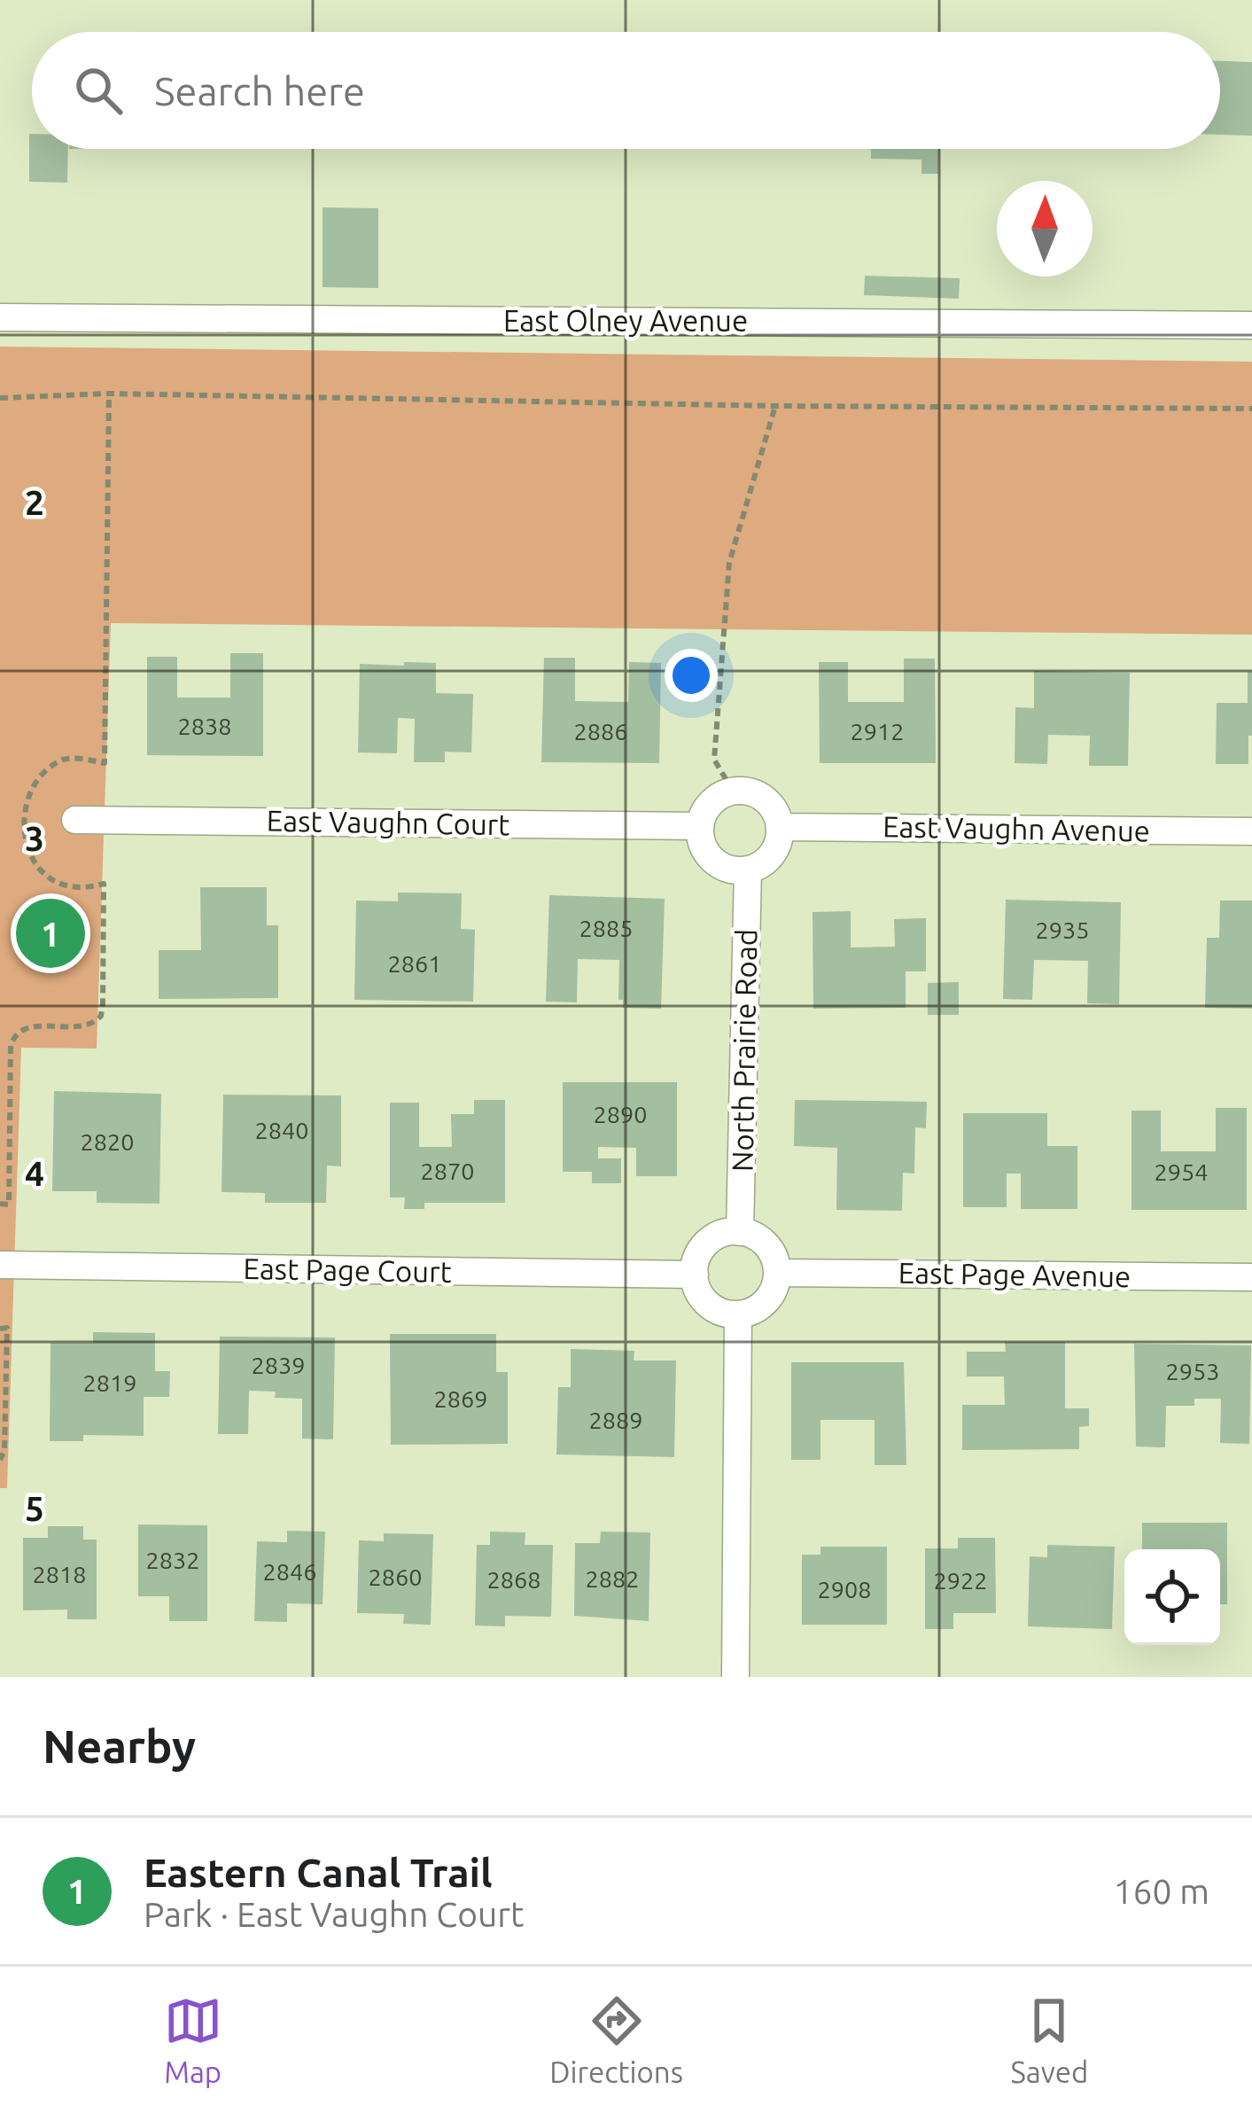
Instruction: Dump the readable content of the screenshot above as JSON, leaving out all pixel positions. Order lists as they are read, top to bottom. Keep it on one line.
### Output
{"streets":{"street":["East Olney Avenue","East Vaughn Court","East Vaughn Avenue","North Prairie Road","East Page Court","East Page Avenue"]},"crossings":[["East Vaughn Court","East Vaughn Avenue"],["East Vaughn Court","North Prairie Road"],["East Vaughn Avenue","North Prairie Road"],["North Prairie Road","East Page Court"],["North Prairie Road","East Page Avenue"],["East Page Court","East Page Avenue"]],"house_numbers":["2838","2886","2912","2885","2935","2861","2890","2840","2820","2870","2954","2839","2953","2819","2869","2889","2832","2846","2818","2860","2882","2868","2922","2908"],"north":"top","page":{"search":"Search here","pins":"1","heading":"Nearby","list":[{"mark":"1","name":"Eastern Canal Trail","note":"Park · East Vaughn Court","value":"160 m"}],"nav":["Map","Directions","Saved"]},"grid":{"rows":["2","3","4","5"]}}
